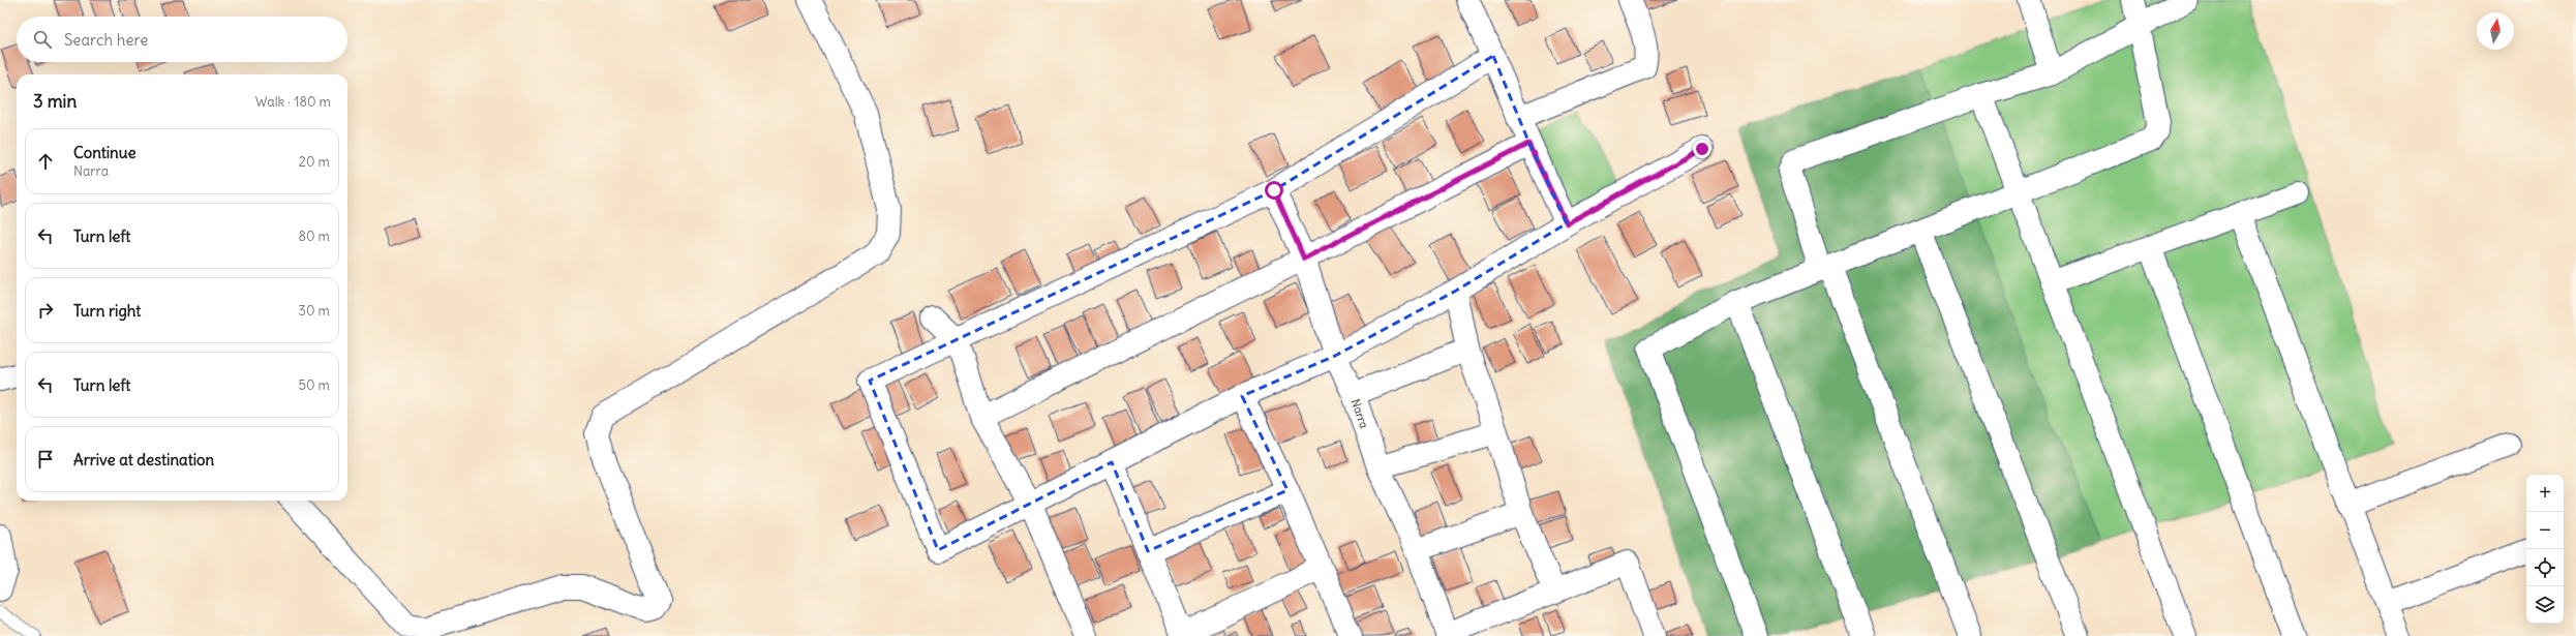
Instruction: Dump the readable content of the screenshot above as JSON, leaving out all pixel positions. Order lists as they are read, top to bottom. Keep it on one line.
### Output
{"streets":{"street":["Narra"]},"north":"top","page":{"search":"Search here","heading":["3 min","Walk · 180 m"],"list":[["Continue","Narra","20 m"],["Turn left","80 m"],["Turn right","30 m"],["Turn left","50 m"],"Arrive at destination"],"map_buttons":["+","−"]}}
